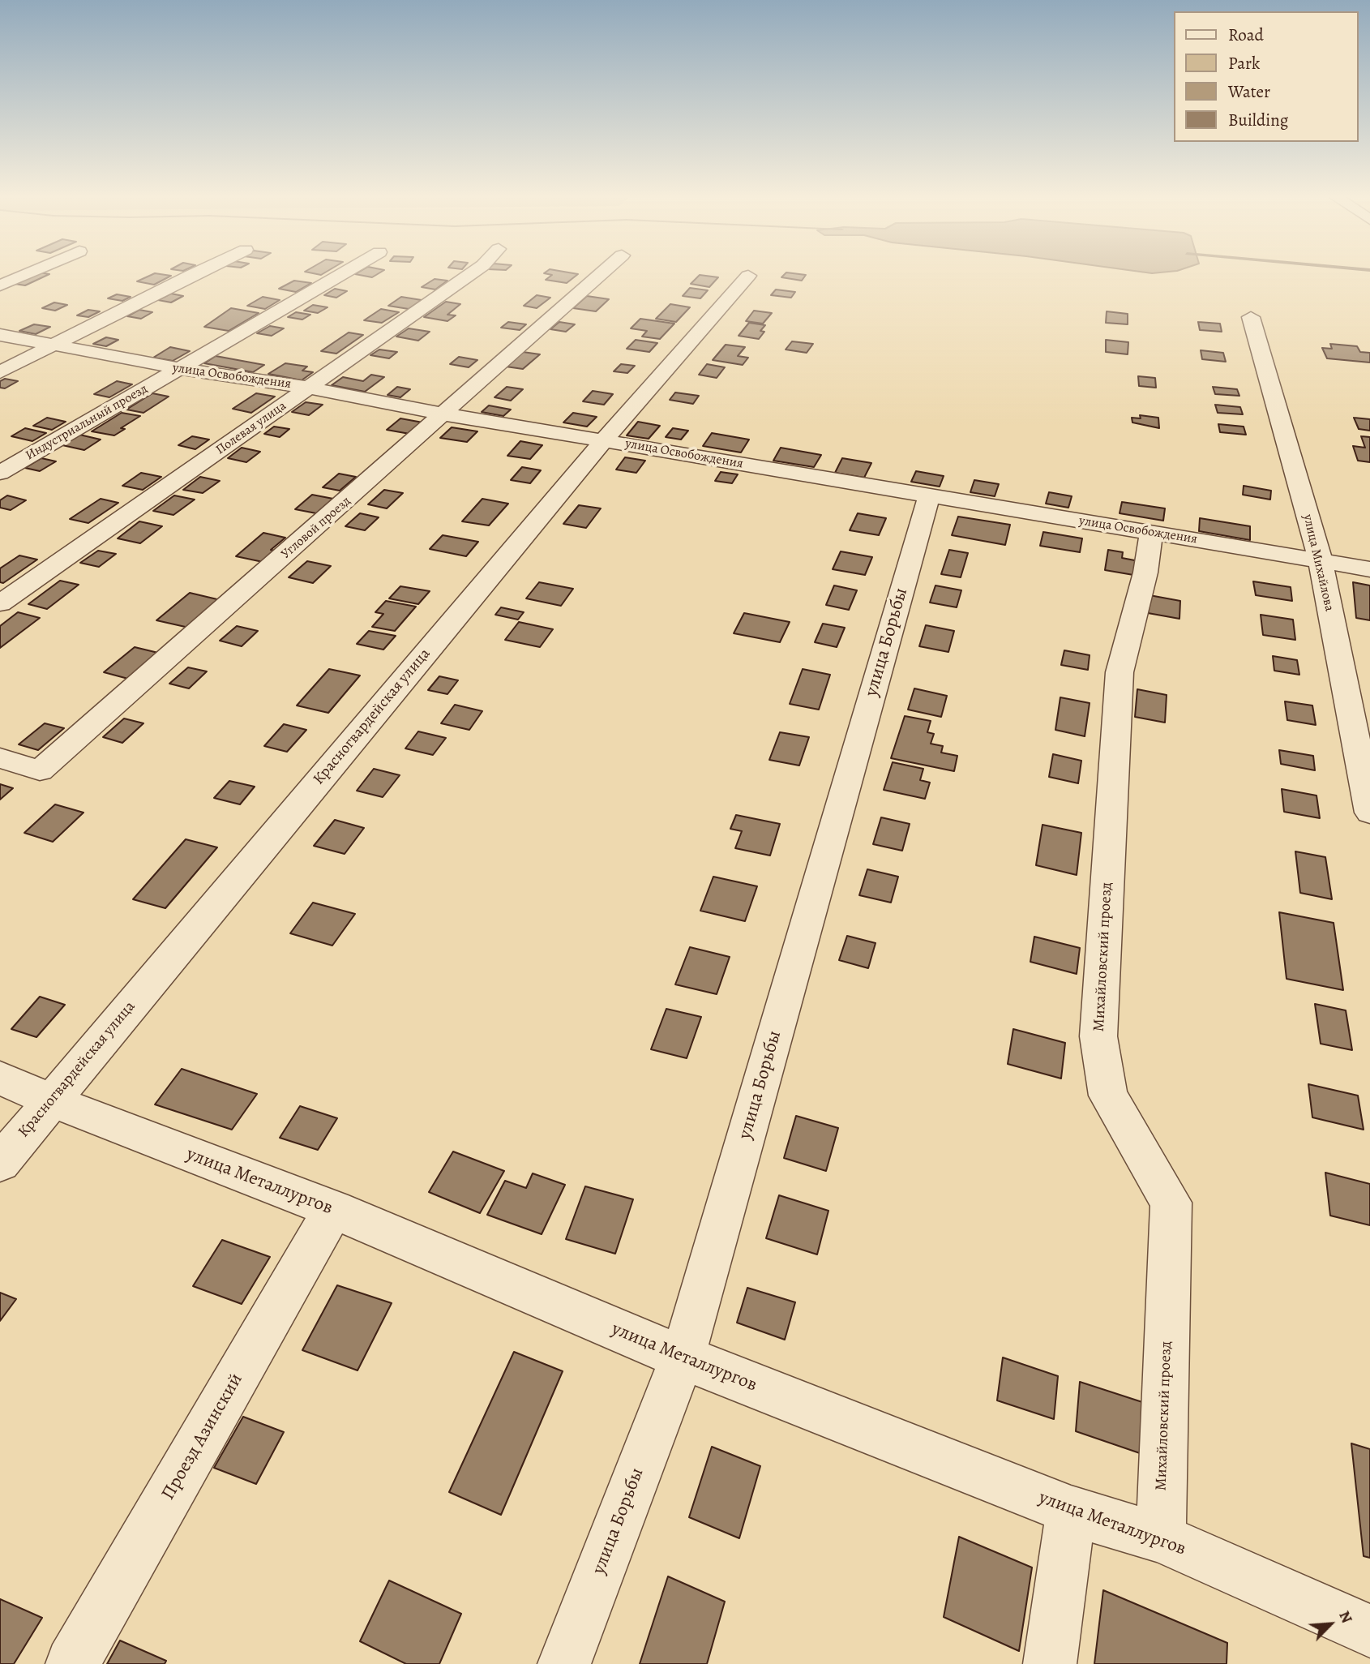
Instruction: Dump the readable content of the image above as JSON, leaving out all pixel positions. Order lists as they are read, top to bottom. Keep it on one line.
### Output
{"streets":{"street":["улица Освобождения","Индустриальный проезд","Полевая улица","Угловой проезд","улица Михайлова","улица Борьбы","Красногвардейская улица","Михайловский проезд","улица Металлургов","Проезд Азинский"]},"crossings":[["улица Освобождения","Индустриальный проезд"],["улица Освобождения","Полевая улица"],["улица Освобождения","Угловой проезд"],["улица Освобождения","улица Михайлова"],["улица Освобождения","улица Борьбы"],["улица Освобождения","Красногвардейская улица"],["улица Освобождения","Михайловский проезд"],["улица Борьбы","улица Металлургов"],["Красногвардейская улица","улица Металлургов"],["Михайловский проезд","улица Металлургов"],["улица Металлургов","Проезд Азинский"]],"legend":["Road","Park","Water","Building"],"north":"top right"}
